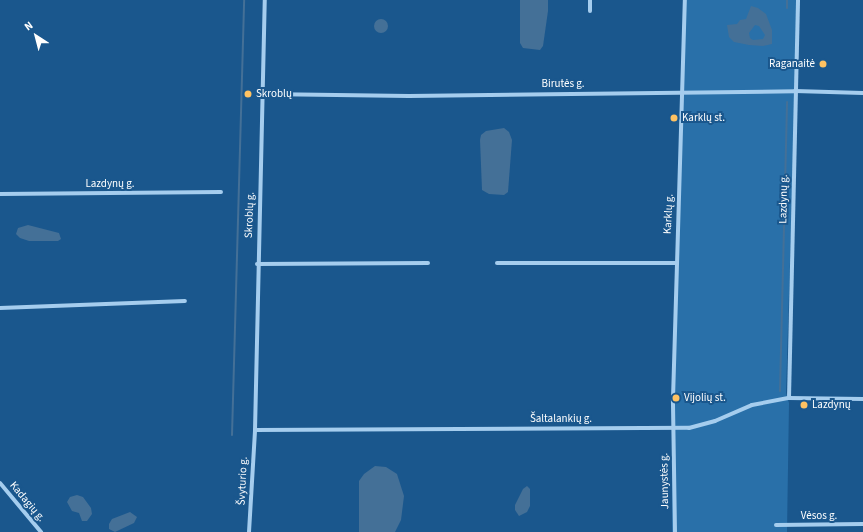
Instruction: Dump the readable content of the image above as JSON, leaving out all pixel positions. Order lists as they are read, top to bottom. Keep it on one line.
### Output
{"streets":{"street":["Birutės g.","Lazdynų g.","Karklų g.","Skroblų g.","Šaltalankių g.","Švyturio g.","Jaunystės g.","Kadagių g.","Vėsos g."]},"crossings":[["Birutės g.","Lazdynų g."],["Birutės g.","Karklų g."],["Birutės g.","Skroblų g."],["Lazdynų g.","Šaltalankių g."],["Karklų g.","Šaltalankių g."],["Karklų g.","Jaunystės g."],["Skroblų g.","Šaltalankių g."],["Skroblų g.","Švyturio g."],["Šaltalankių g.","Švyturio g."],["Šaltalankių g.","Jaunystės g."]],"places":["Raganaitė","Skroblų","Karklų st.","Vijolių st.","Lazdynų"],"north":"top left"}
